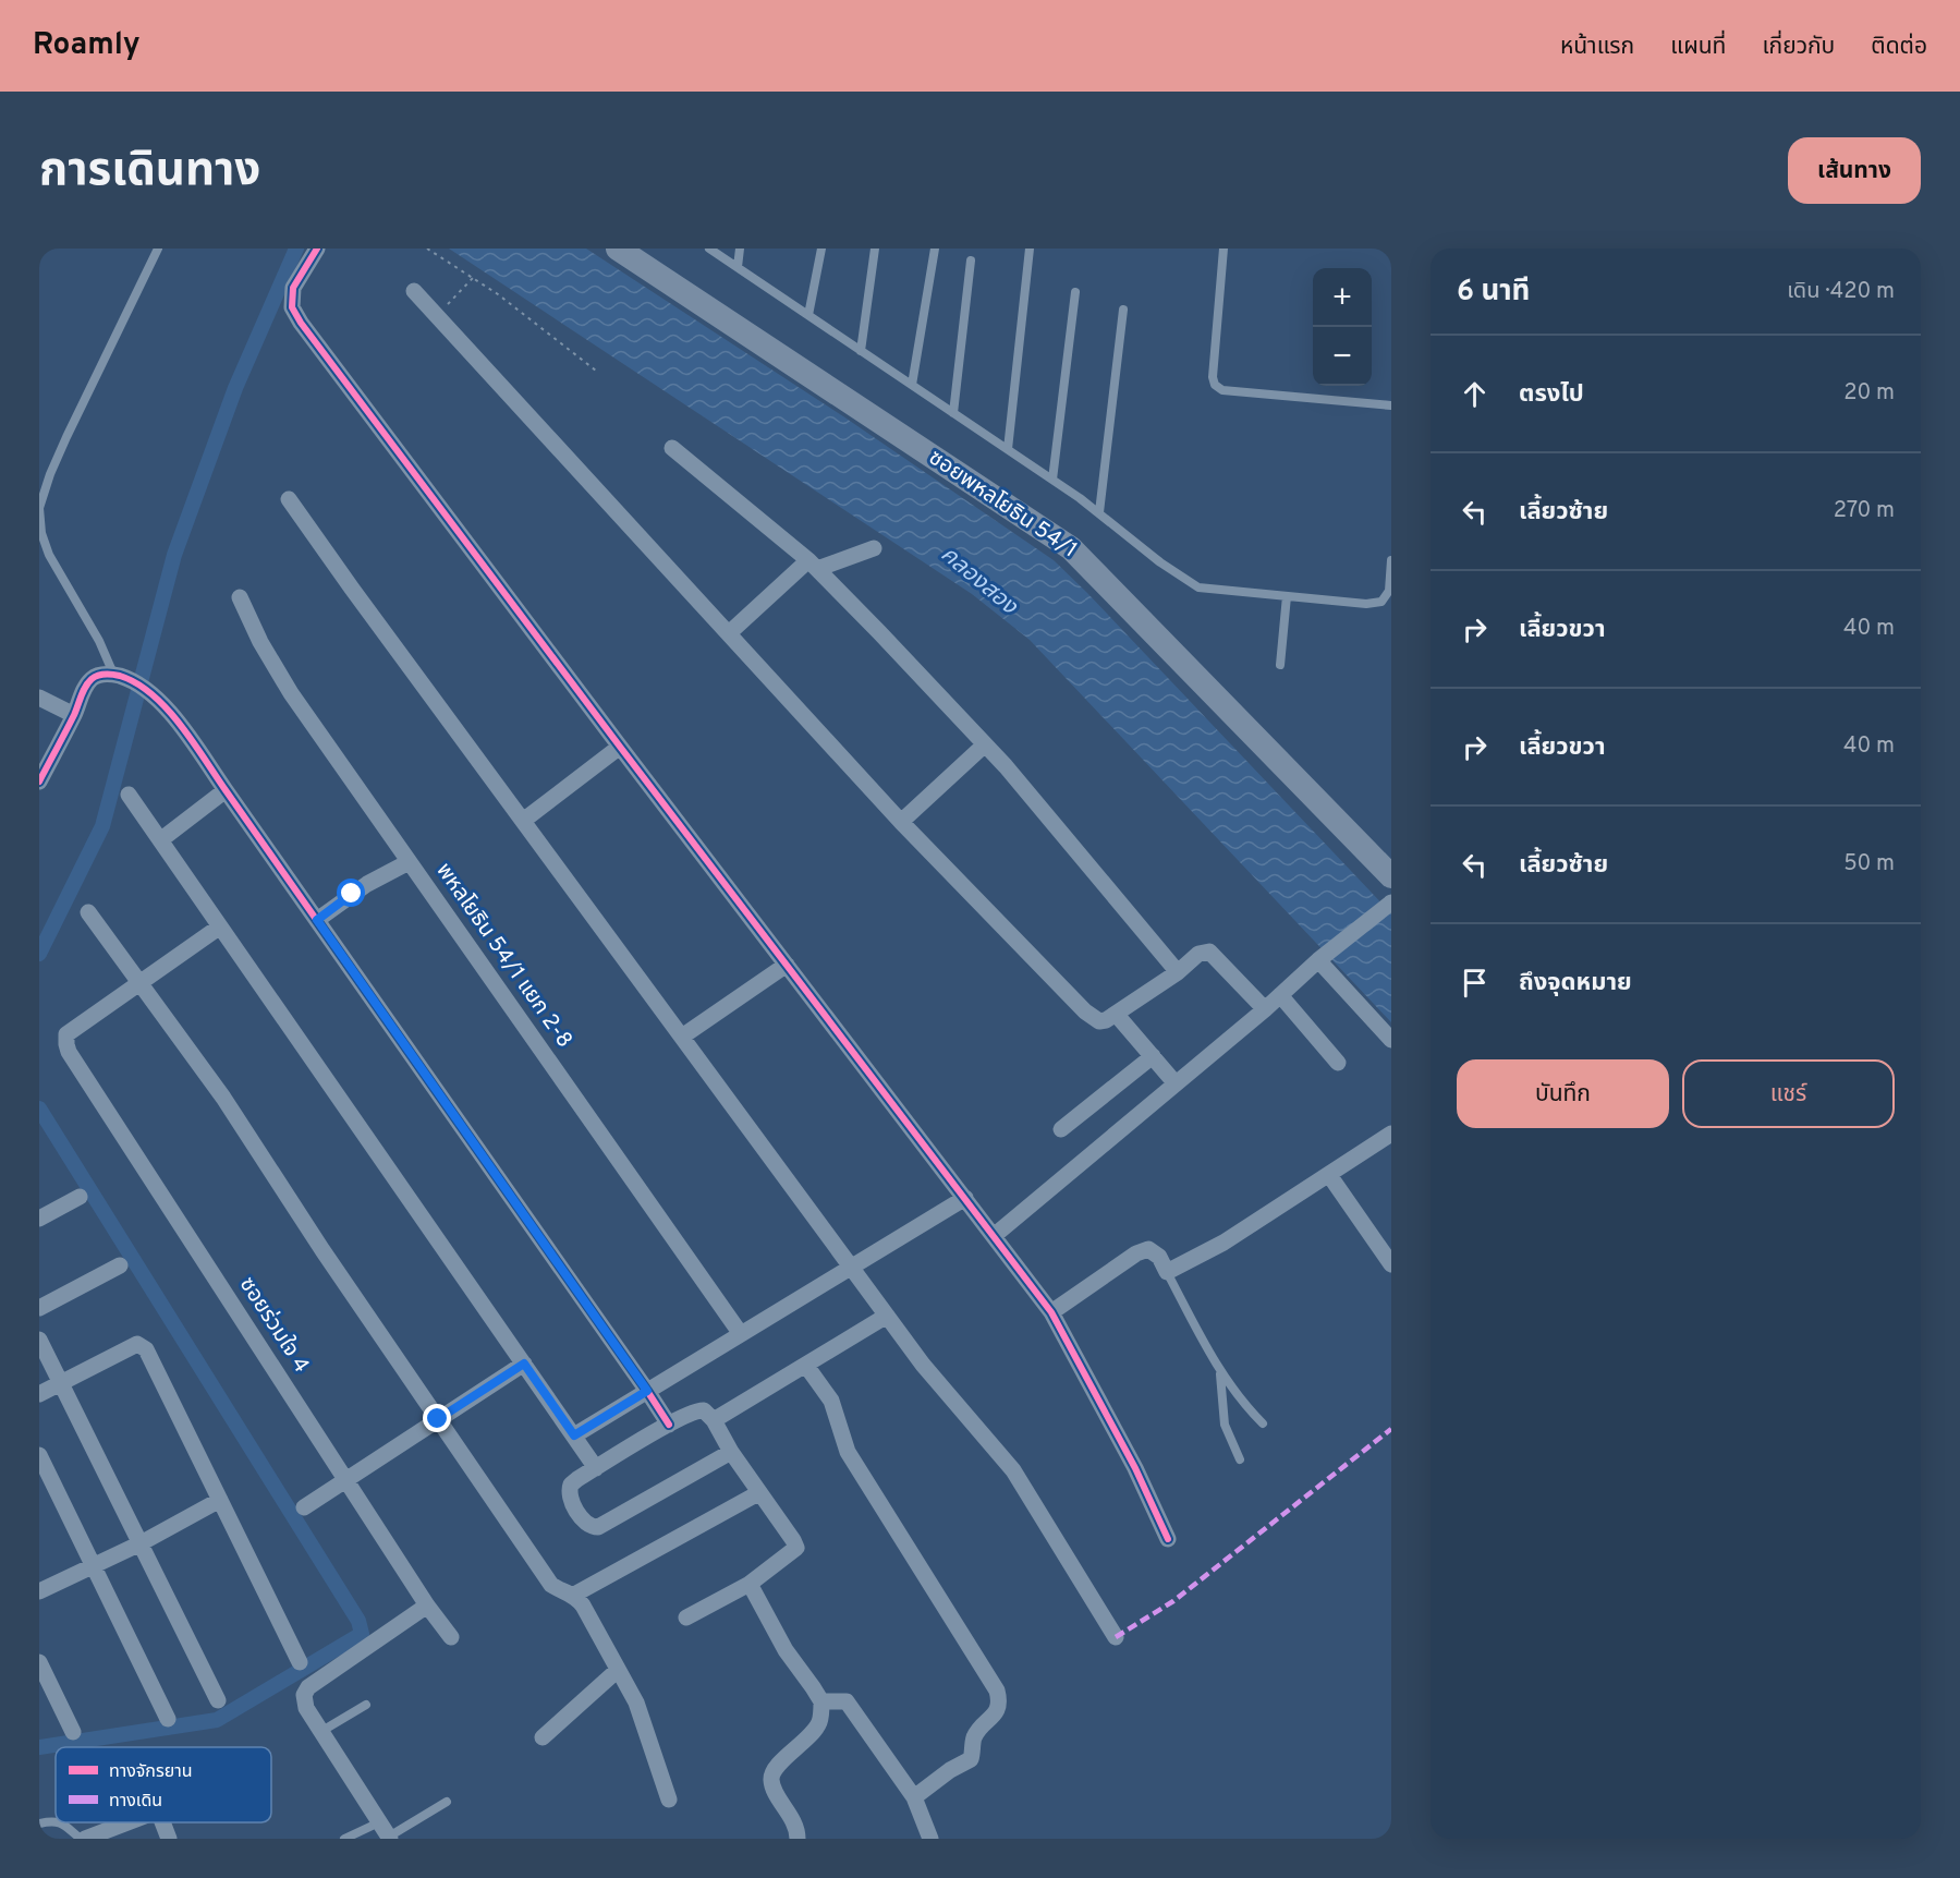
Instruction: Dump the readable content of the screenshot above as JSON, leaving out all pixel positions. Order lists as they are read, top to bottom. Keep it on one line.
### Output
{"streets":{"street":["ซอยพหลโยธิน 54/1","พหลโยธิน 54/1 แยก 2-8","ซอยร่วมใจ 4"]},"water":["คลองสอง"],"legend":["ทางจักรยาน","ทางเดิน"],"page":{"header":"Roamly","nav":["หน้าแรก","แผนที่","เกี่ยวกับ","ติดต่อ"],"title":"การเดินทาง","buttons":["เส้นทาง",["บันทึก","แชร์"]],"heading":["6 นาที","เดิน · 420 m"],"map_buttons":["+","−"],"list":[["ตรงไป","20 m"],["เลี้ยวซ้าย","270 m"],["เลี้ยวขวา","40 m"],["เลี้ยวขวา","40 m"],["เลี้ยวซ้าย","50 m"],"ถึงจุดหมาย"]}}
